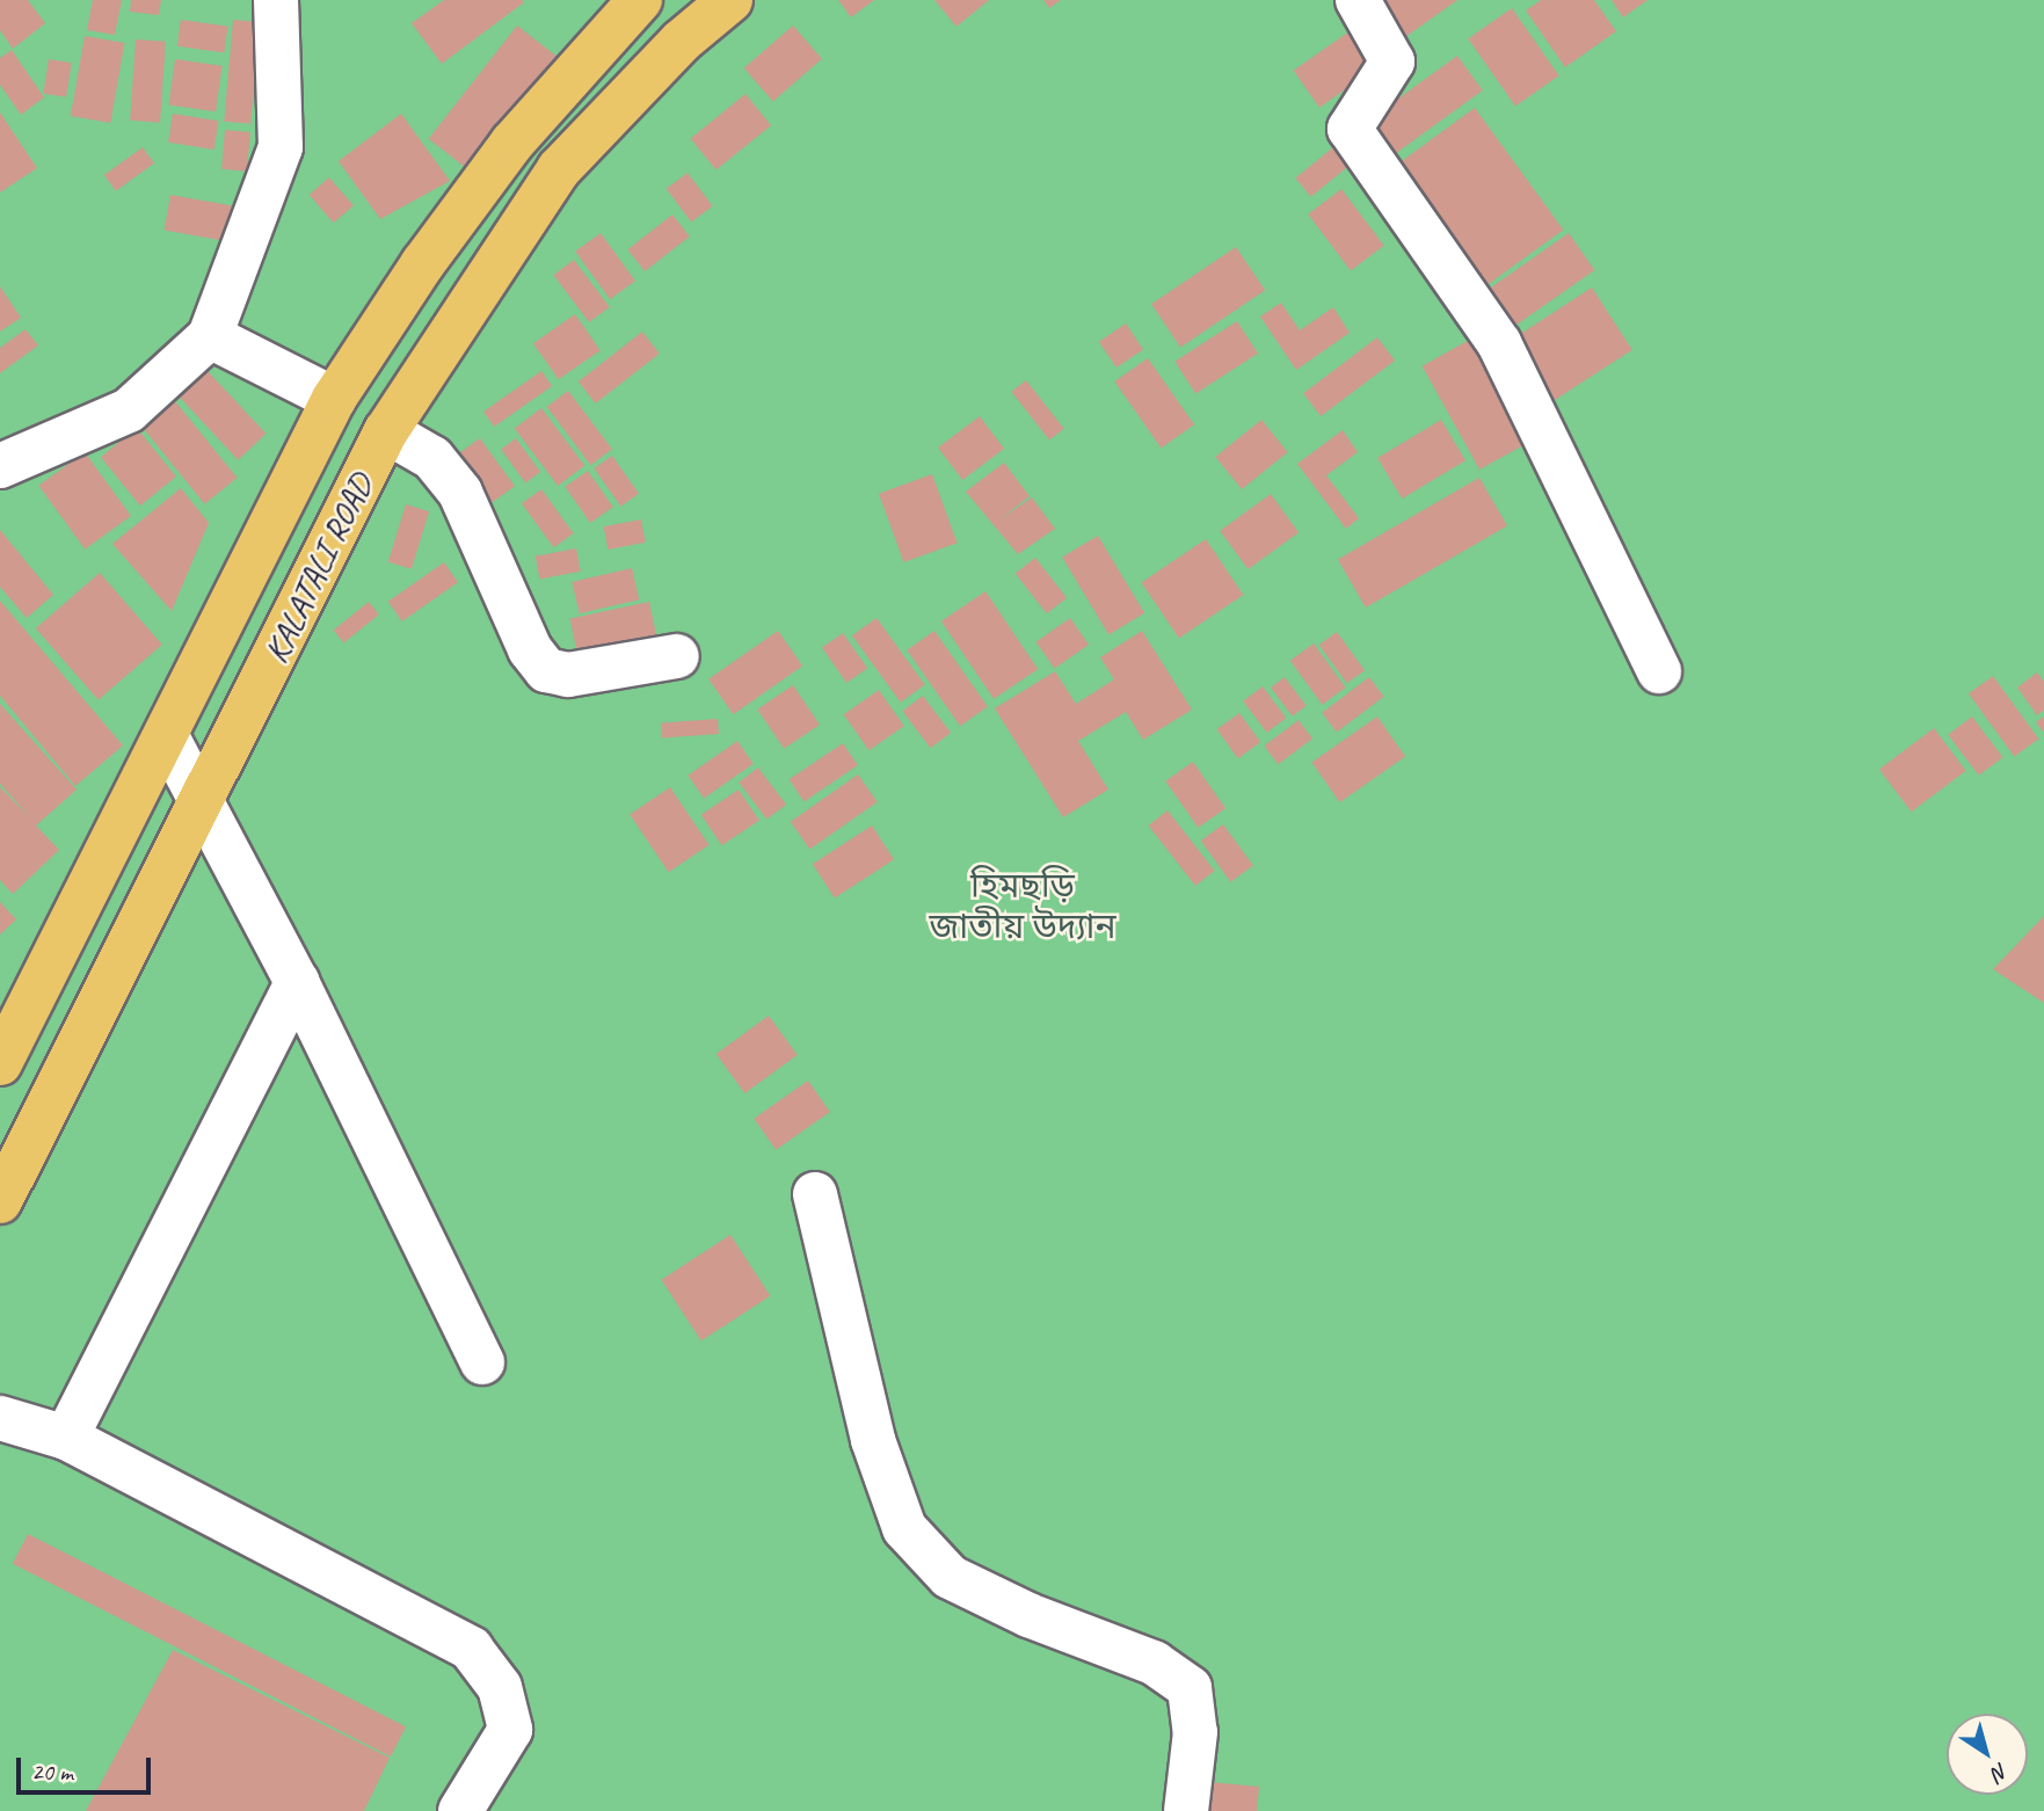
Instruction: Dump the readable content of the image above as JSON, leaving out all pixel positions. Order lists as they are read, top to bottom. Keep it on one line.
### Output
{"streets":{"highway":["KALATALI ROAD"]},"parks":["হিমছড়ি জাতীয় উদ্যান"],"scale_bar":"20 m","north":"bottom right"}
